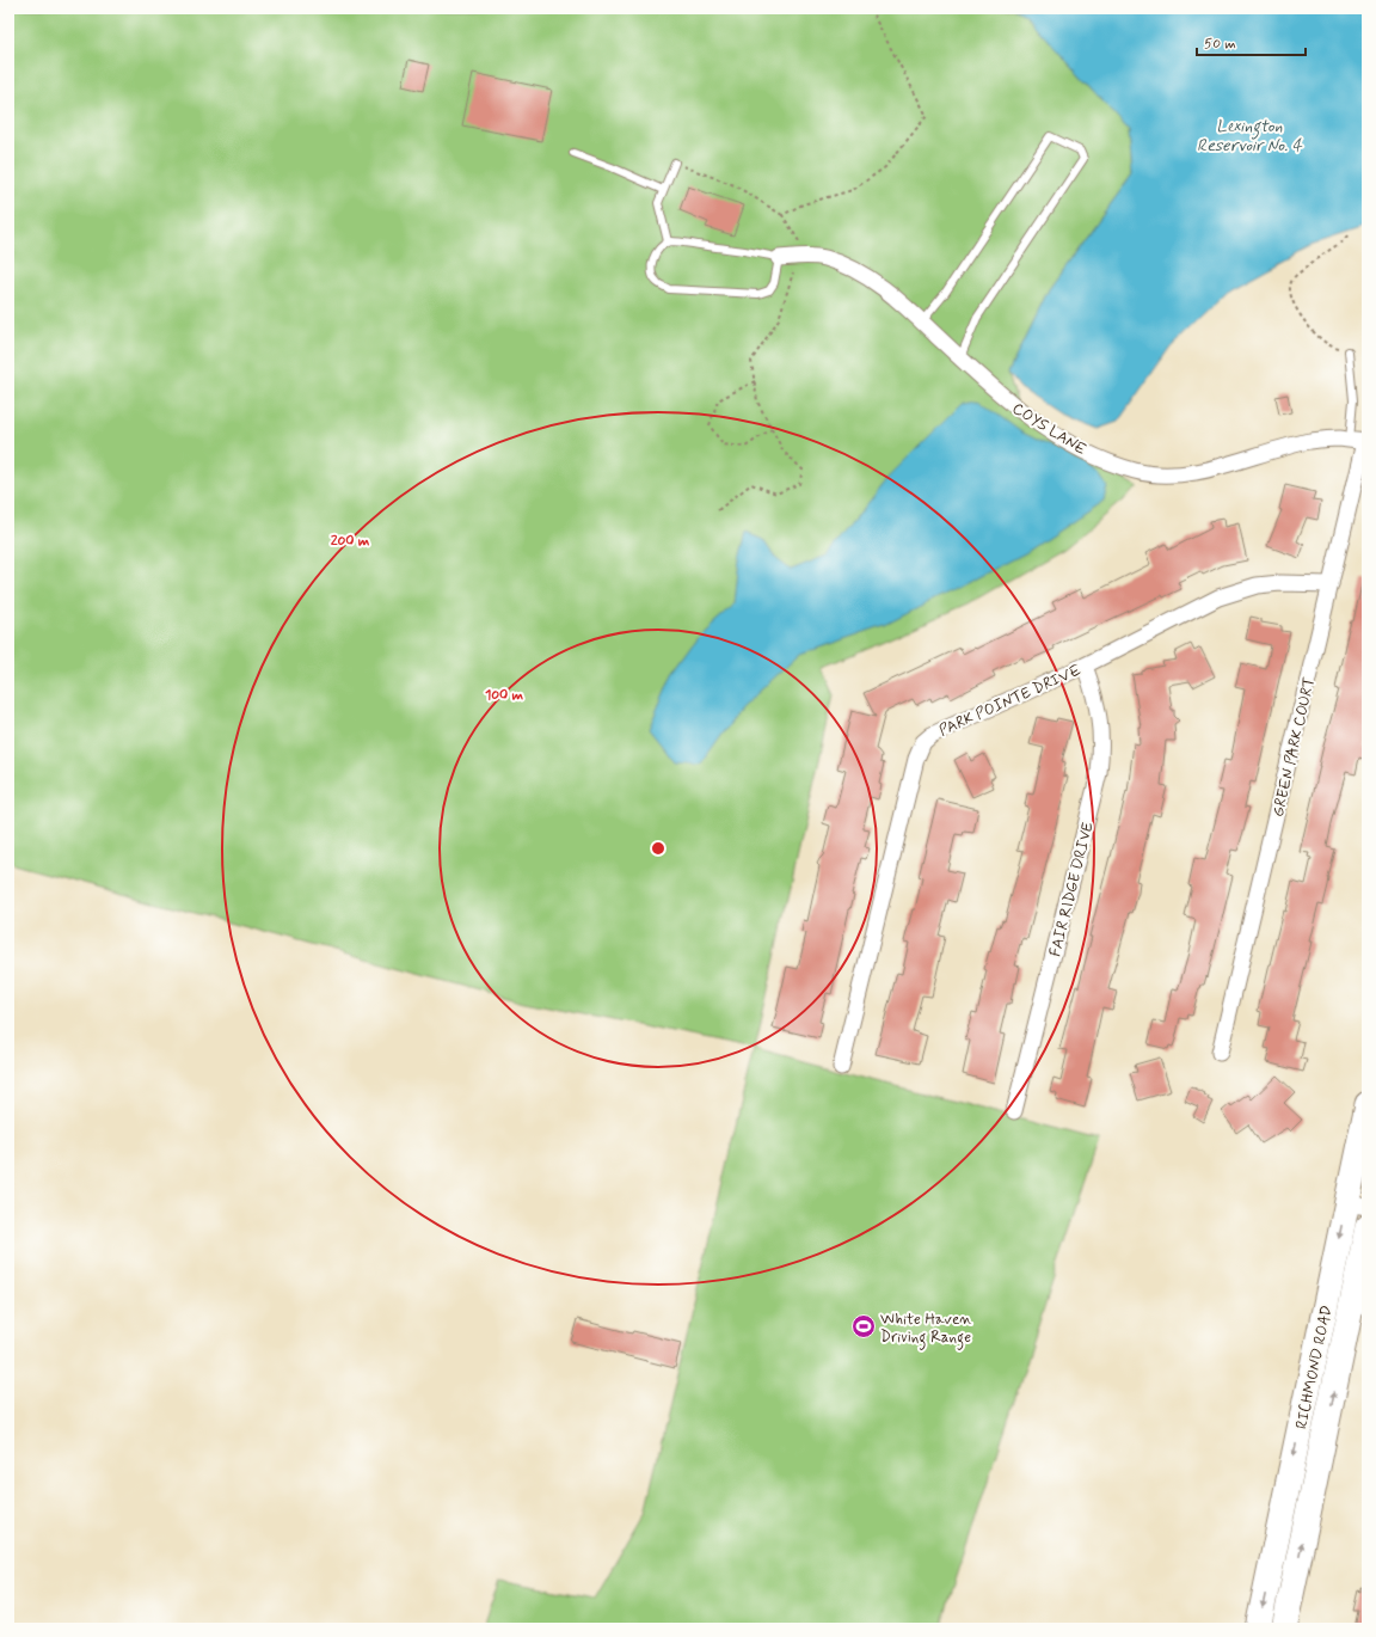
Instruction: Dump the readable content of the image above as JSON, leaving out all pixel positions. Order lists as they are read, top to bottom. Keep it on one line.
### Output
{"streets":{"highway":["RICHMOND ROAD"],"street":["COYS LANE","PARK POINTE DRIVE","GREEN PARK COURT","FAIR RIDGE DRIVE"]},"crossings":[["COYS LANE","GREEN PARK COURT"],["PARK POINTE DRIVE","GREEN PARK COURT"],["PARK POINTE DRIVE","FAIR RIDGE DRIVE"]],"water":["Lexington Reservoir No. 4"],"places":{"sports":["White Haven Driving Range"]},"scale_bar":"50 m","rings":["200 m","100 m"]}
